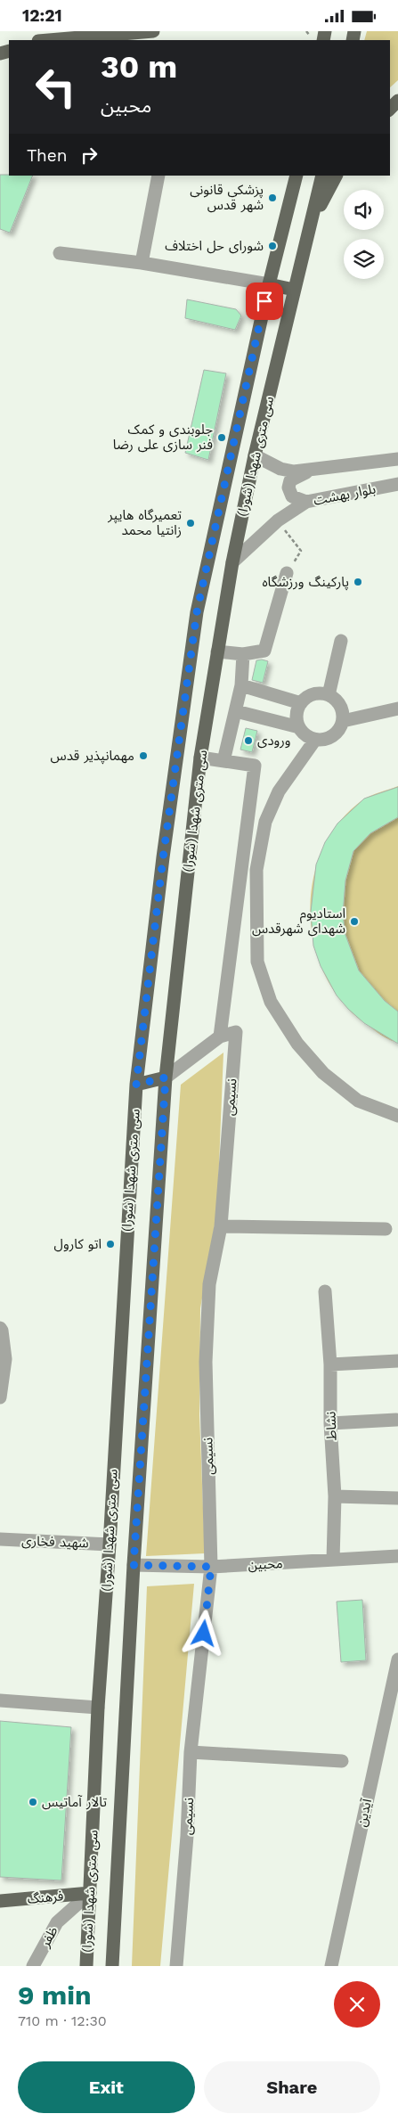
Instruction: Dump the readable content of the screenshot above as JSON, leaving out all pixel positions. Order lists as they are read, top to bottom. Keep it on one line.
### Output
{"streets":{"main road":["سی متری شهدا (شورا)","فرهنگ"],"street":["بلوار بهشت","نسیمی","نشاط","شهید فخاری","محبین","آیدین","ظفر"]},"crossings":[["سی متری شهدا (شورا)","بلوار بهشت"],["سی متری شهدا (شورا)","شهید فخاری"],["سی متری شهدا (شورا)","محبین"],["سی متری شهدا (شورا)","فرهنگ"],["سی متری شهدا (شورا)","ظفر"],["نسیمی","محبین"],["نشاط","محبین"],["فرهنگ","ظفر"]],"places":["پزشکی قانونی شهر قدس","شورای حل اختلاف","جلوبندی و کمک فنر سازی علی رضا","تعمیرگاه هایپر زانتیا محمد","پارکینگ ورزشگاه","ورودی","مهمانپذیر قدس","استادیوم شهدای شهرقدس","اتو کارول","تالار آماتیس"],"page":{"status":"12:21","turn":["30 m","محبین"],"then":"Then","heading":["9 min","710 m · 12:30"],"buttons":["Exit","Share"]}}
